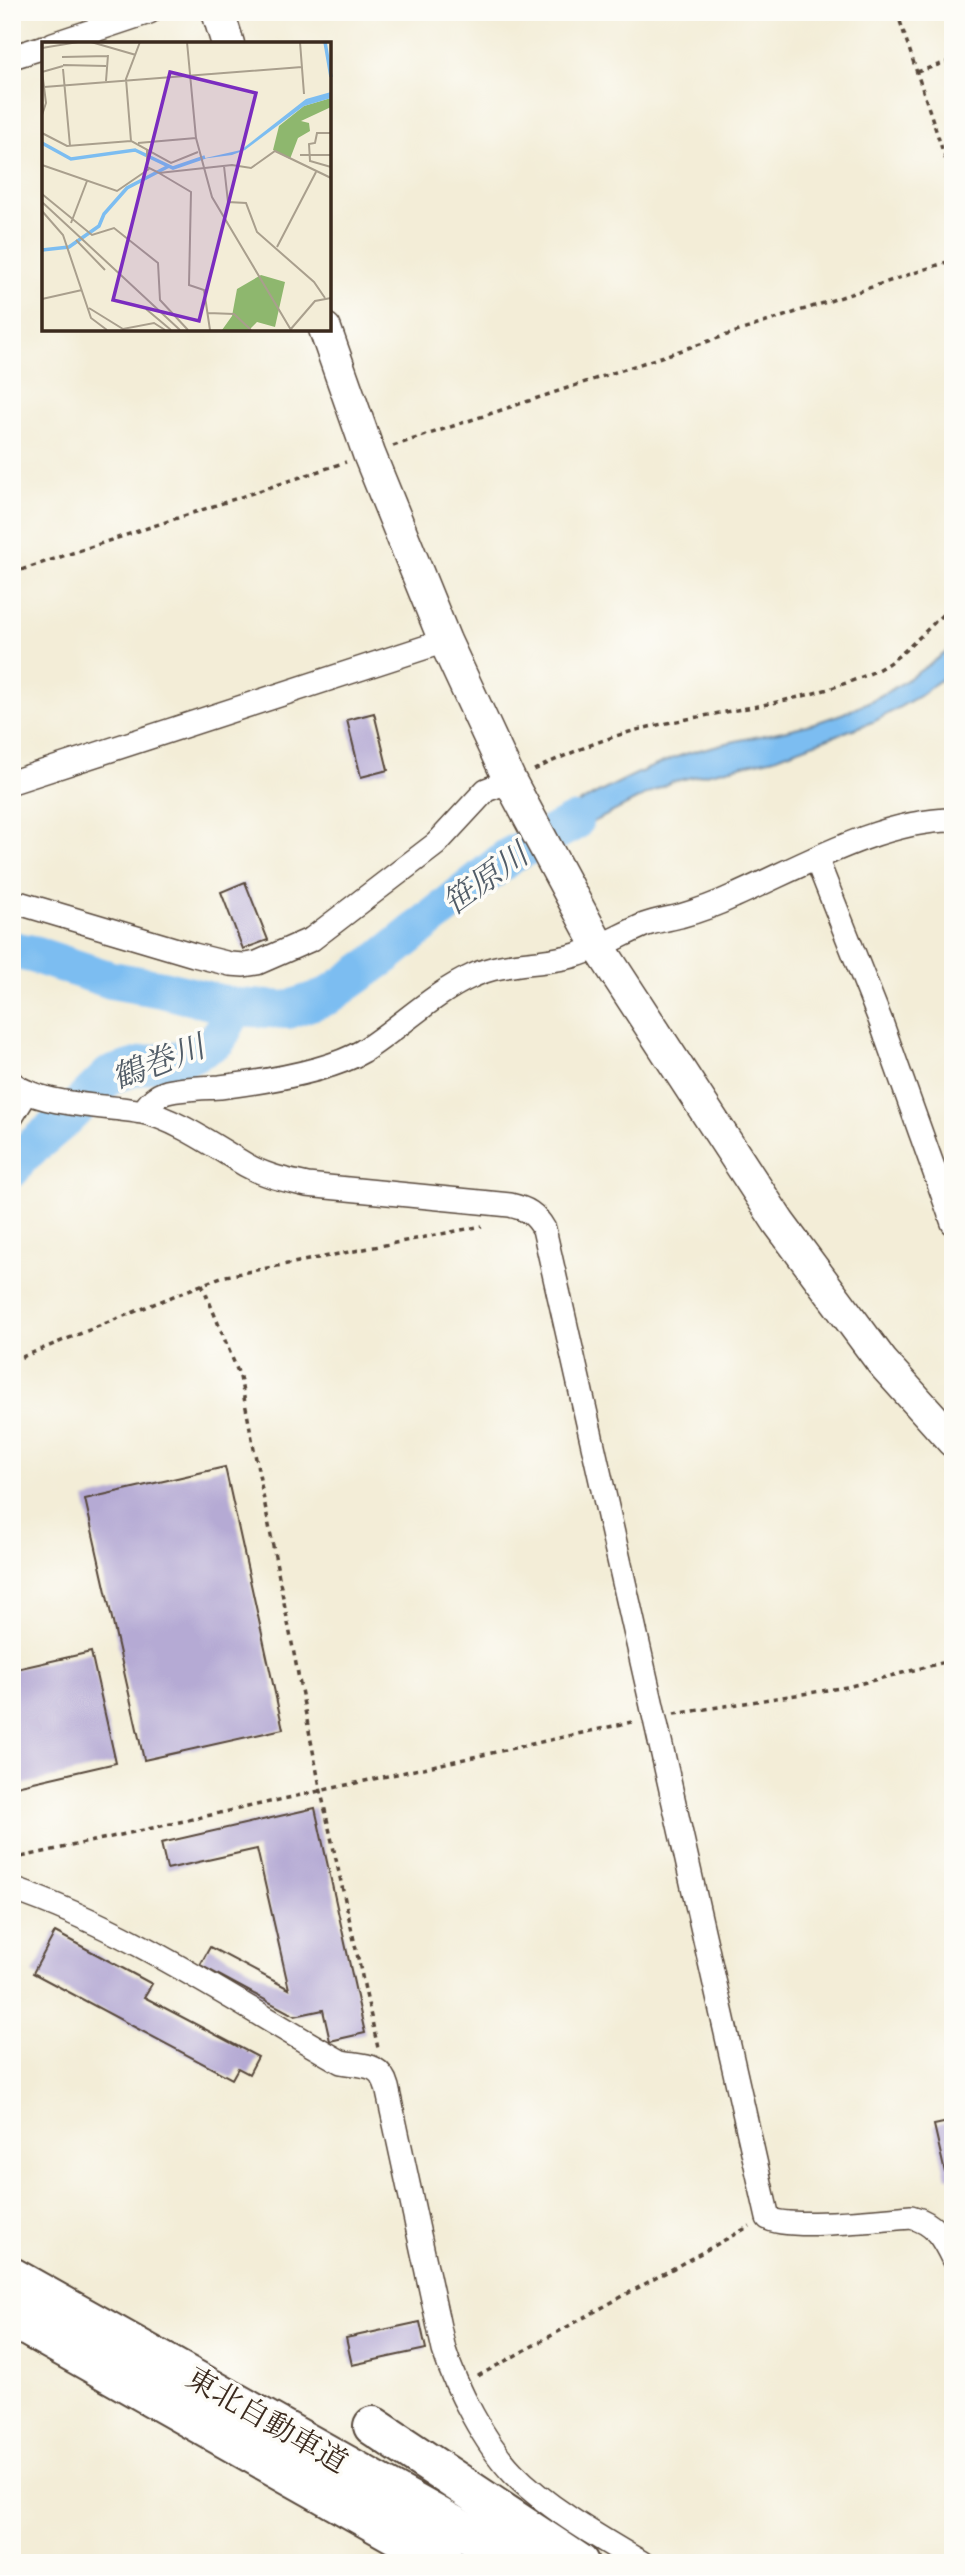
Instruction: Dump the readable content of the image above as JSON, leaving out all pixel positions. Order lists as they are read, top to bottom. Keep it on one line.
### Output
{"streets":{"highway":["東北自動車道"]},"water":["笹原川","鶴巻川"]}
